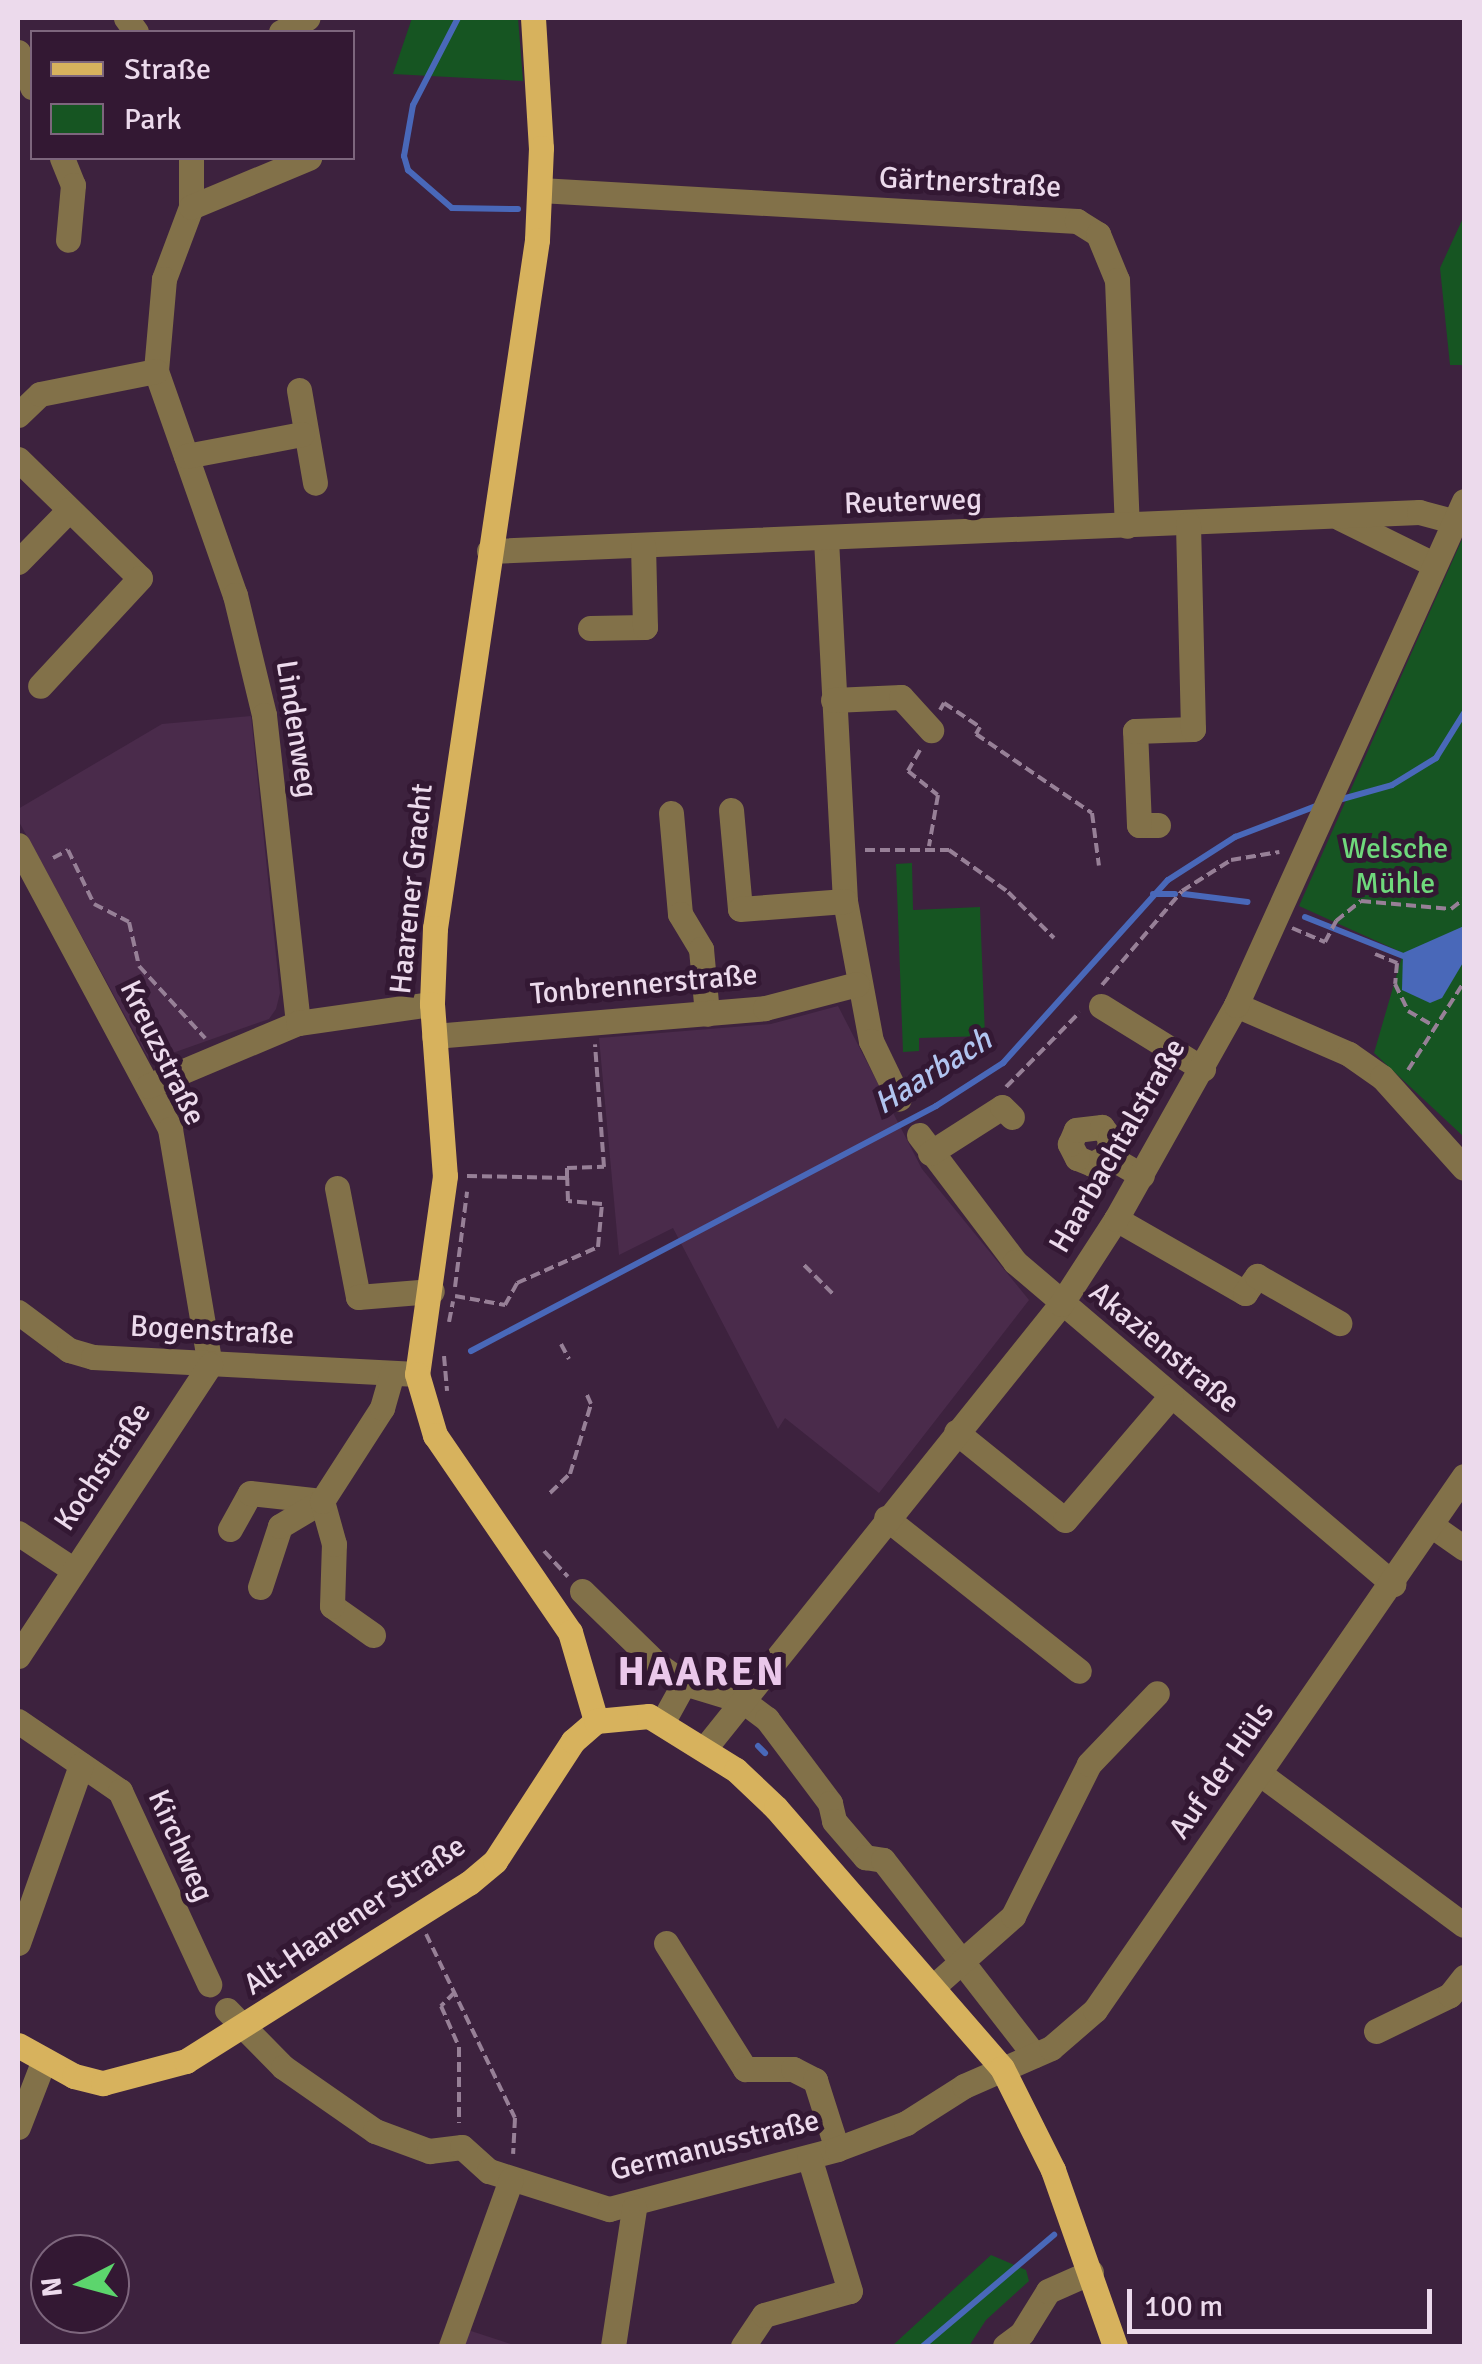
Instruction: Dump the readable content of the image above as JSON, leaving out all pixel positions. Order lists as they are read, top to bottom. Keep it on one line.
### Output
{"streets":{"main road":["Haarener Gracht","Alt-Haarener Straße"],"street":["Gärtnerstraße","Reuterweg","Lindenweg","Tonbrennerstraße","Kreuzstraße","Haarbachtalstraße","Bogenstraße","Akazienstraße","Kochstraße","Auf der Hüls","Kirchweg","Germanusstraße"]},"crossings":[["Gärtnerstraße","Reuterweg"],["Gärtnerstraße","Haarener Gracht"],["Reuterweg","Haarener Gracht"],["Reuterweg","Haarbachtalstraße"],["Haarener Gracht","Tonbrennerstraße"],["Haarener Gracht","Bogenstraße"],["Haarener Gracht","Alt-Haarener Straße"],["Kreuzstraße","Bogenstraße"],["Kreuzstraße","Kochstraße"],["Haarbachtalstraße","Akazienstraße"],["Bogenstraße","Kochstraße"],["Akazienstraße","Auf der Hüls"],["Auf der Hüls","Germanusstraße"]],"districts":["HAAREN"],"water":["Haarbach"],"parks":["Welsche Mühle"],"legend":["Straße","Park"],"scale_bar":"100 m","north":"left"}
